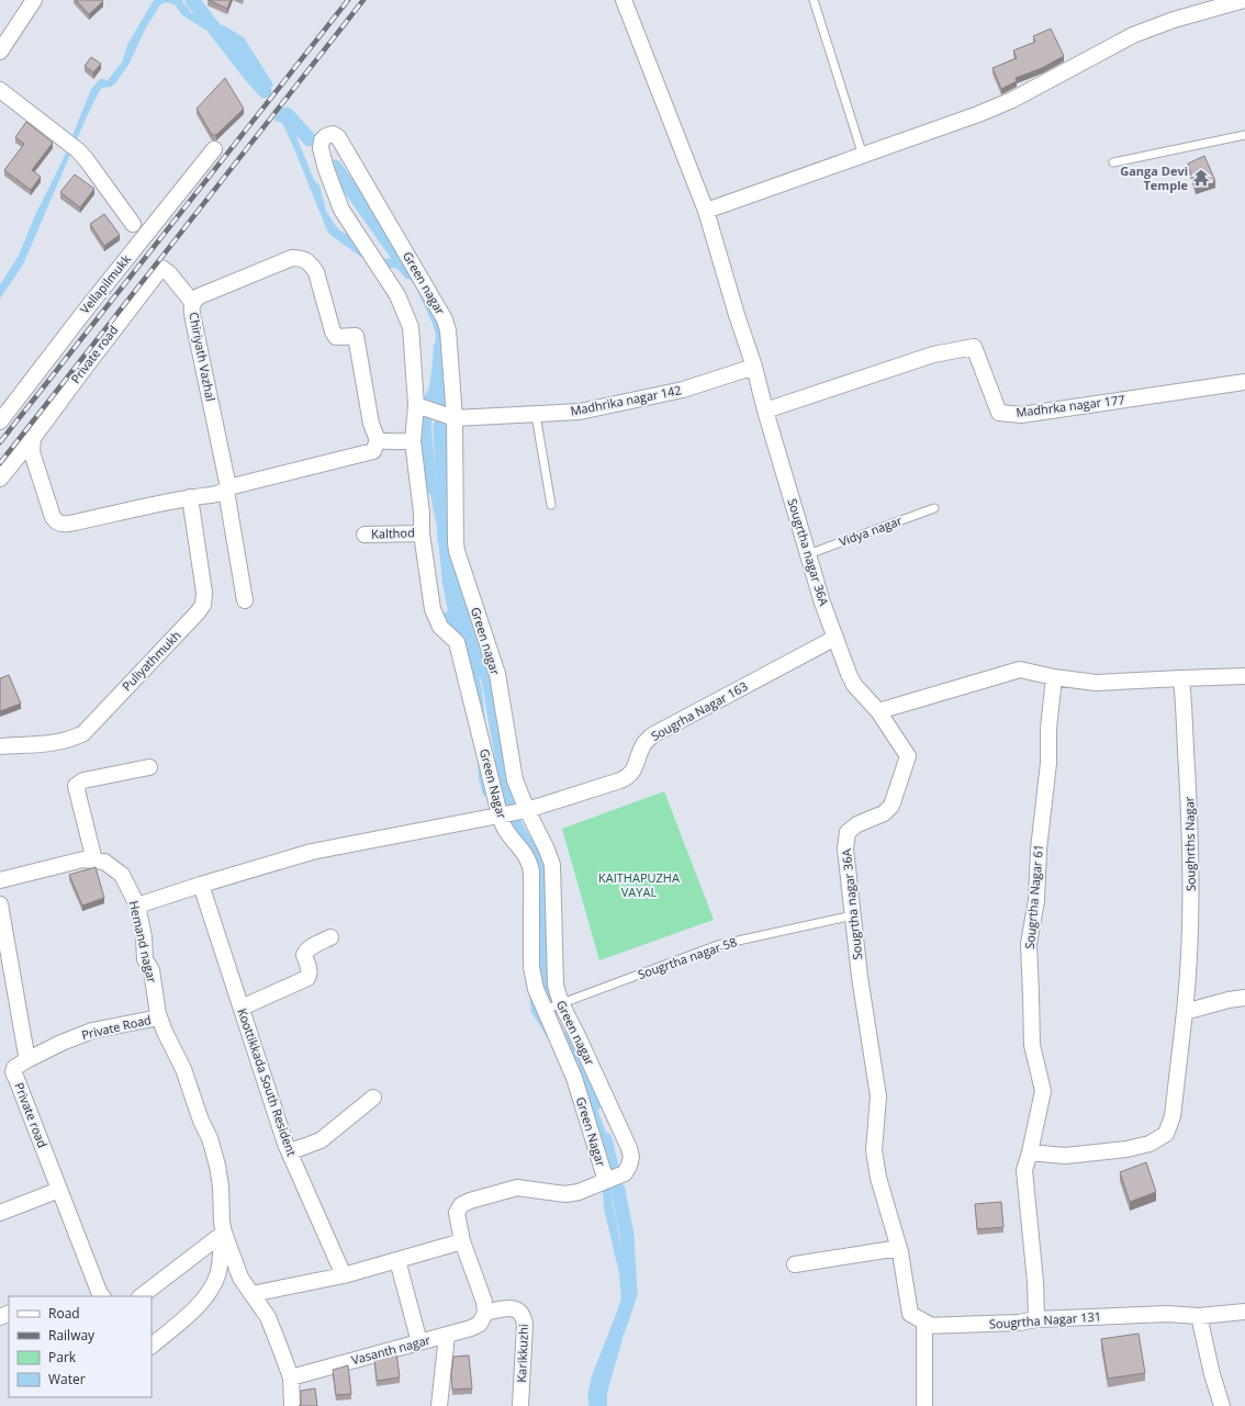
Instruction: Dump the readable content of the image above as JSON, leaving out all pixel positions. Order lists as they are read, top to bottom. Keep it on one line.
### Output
{"streets":{"street":["Green nagar","Vellapilmukk","Private road","Chiriyath Vazhal","Madhrika nagar 142","Madhrka nagar 177","Kalthod","Sougrtha nagar 36A","Puliyathmukh","Sougrha Nagar 163","Green Nagar","Soughrths Nagar","Sougrtha Nagar 61","Hemand nagar","Private Road","Koottikkada South Resident","Sougrtha Nagar 131","Vasanth nagar","Karikkuzhi"],"lane":["Vidya nagar","Sougrtha nagar 58"]},"crossings":[["Green nagar","Madhrika nagar 142"],["Green nagar","Sougrha Nagar 163"],["Green nagar","Green Nagar"],["Green nagar","Sougrtha nagar 58"],["Green nagar","Vasanth nagar"],["Green nagar","Karikkuzhi"],["Private road","Chiriyath Vazhal"],["Private road","Private Road"],["Madhrika nagar 142","Sougrtha nagar 36A"],["Madhrika nagar 142","Green Nagar"],["Madhrka nagar 177","Sougrtha nagar 36A"],["Vidya nagar","Sougrtha nagar 36A"],["Kalthod","Green Nagar"],["Sougrtha nagar 36A","Sougrha Nagar 163"],["Sougrtha nagar 36A","Sougrtha nagar 58"],["Sougrtha nagar 36A","Sougrtha Nagar 131"],["Sougrha Nagar 163","Green Nagar"],["Sougrha Nagar 163","Hemand nagar"],["Sougrha Nagar 163","Koottikkada South Resident"],["Soughrths Nagar","Sougrtha Nagar 61"],["Sougrtha Nagar 61","Sougrtha Nagar 131"],["Hemand nagar","Private Road"],["Vasanth nagar","Karikkuzhi"]],"parks":["KAITHAPUZHA VAYAL"],"places":{"temple":["Ganga Devi Temple"]},"legend":["Road","Railway","Park","Water"]}
